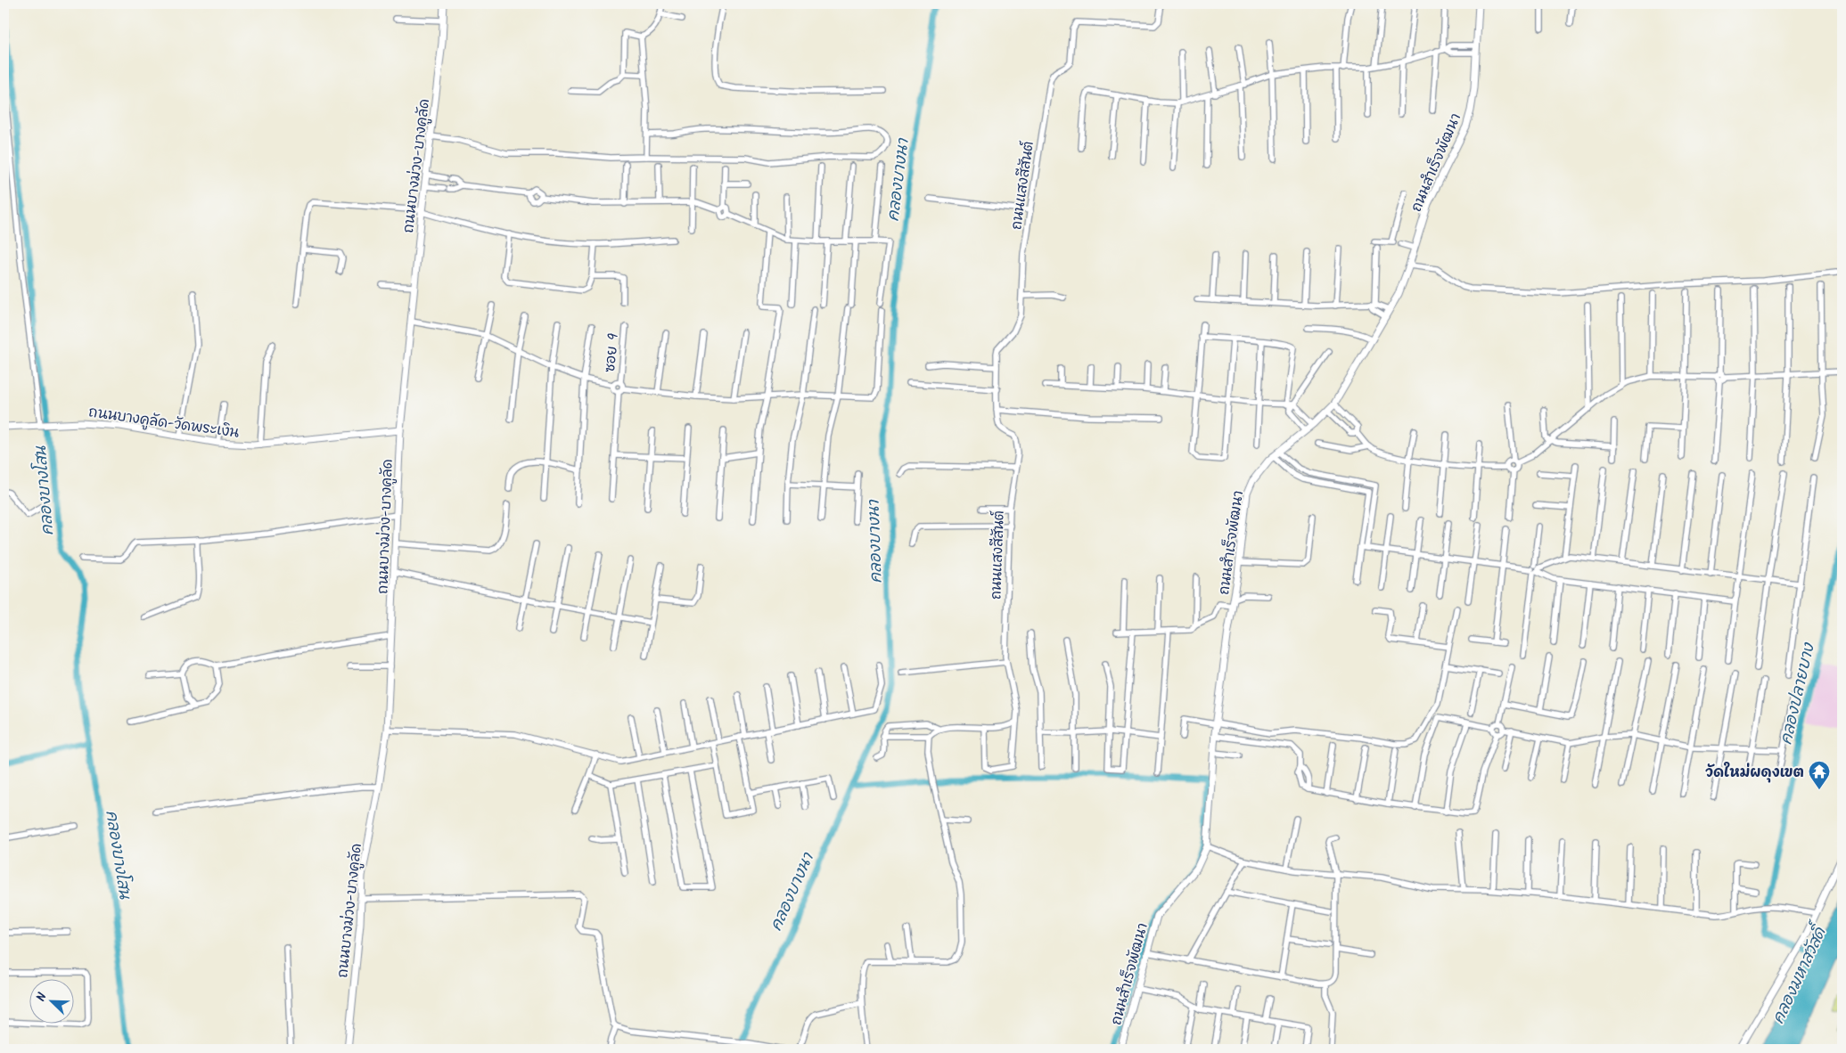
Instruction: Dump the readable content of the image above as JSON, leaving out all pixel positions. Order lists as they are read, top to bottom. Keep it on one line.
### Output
{"streets":{"street":["ถนนสำเร็จพัฒนา","ถนนบางม่วง-บางคูลัด","ถนนแสงสีสันต์","ซอย 9","ถนนบางคูลัด-วัดพระเงิน"]},"crossings":[["ถนนบางม่วง-บางคูลัด","ถนนบางคูลัด-วัดพระเงิน"]],"water":["คลองบางนา","คลองบางโสน","คลองปลายบาง","คลองมหาสวัสดิ์"],"places":{"temple":["วัดใหม่ผดุงเขต"]},"north":"top left"}
